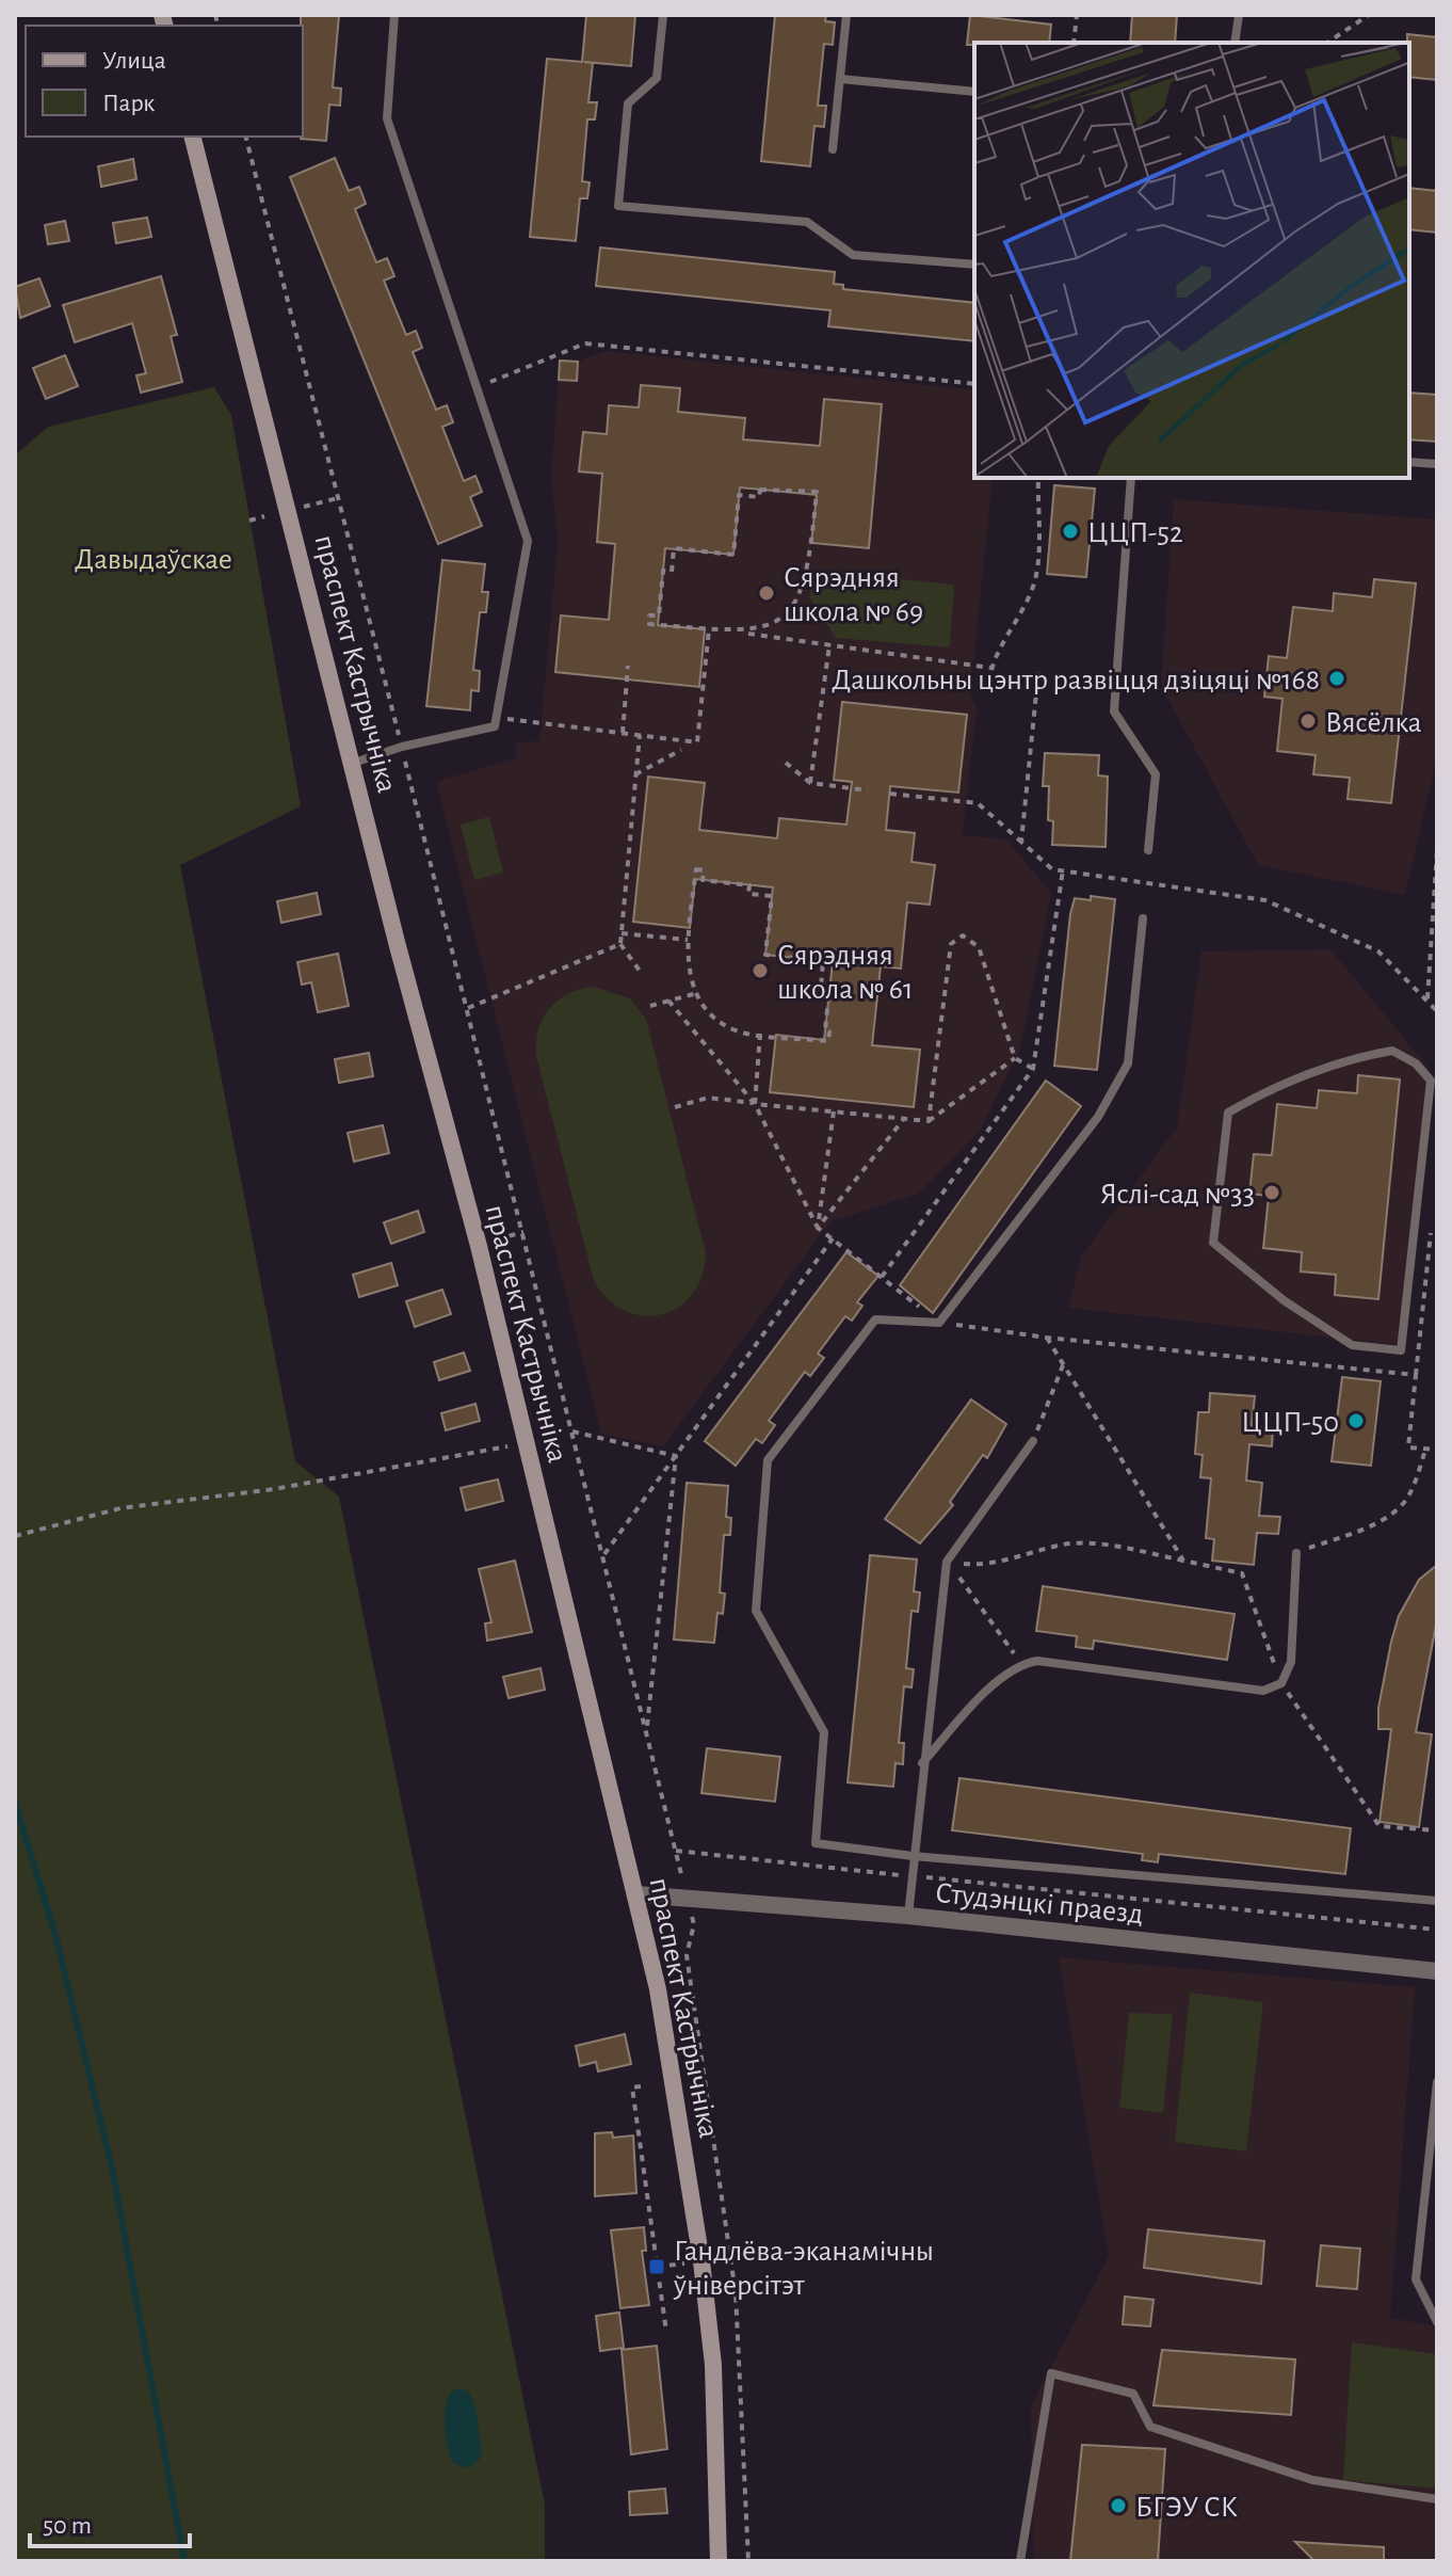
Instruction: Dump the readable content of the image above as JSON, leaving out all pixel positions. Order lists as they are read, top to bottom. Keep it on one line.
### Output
{"streets":{"main road":["праспект Кастрычніка"],"street":["Студэнцкі праезд"]},"crossings":[["праспект Кастрычніка","Студэнцкі праезд"]],"parks":["Давыдаўскае"],"places":{"other":["ЦЦП-52","Сярэдняя школа № 69","Дашкольны цэнтр развіцця дзіцяці №168","Вясёлка","Сярэдняя школа № 61","Яслі-сад №33","ЦЦП-50","БГЭУ СК"],"transit":["Гандлёва-эканамічны ўніверсітэт"]},"legend":["Улица","Парк"],"scale_bar":"50 m"}
